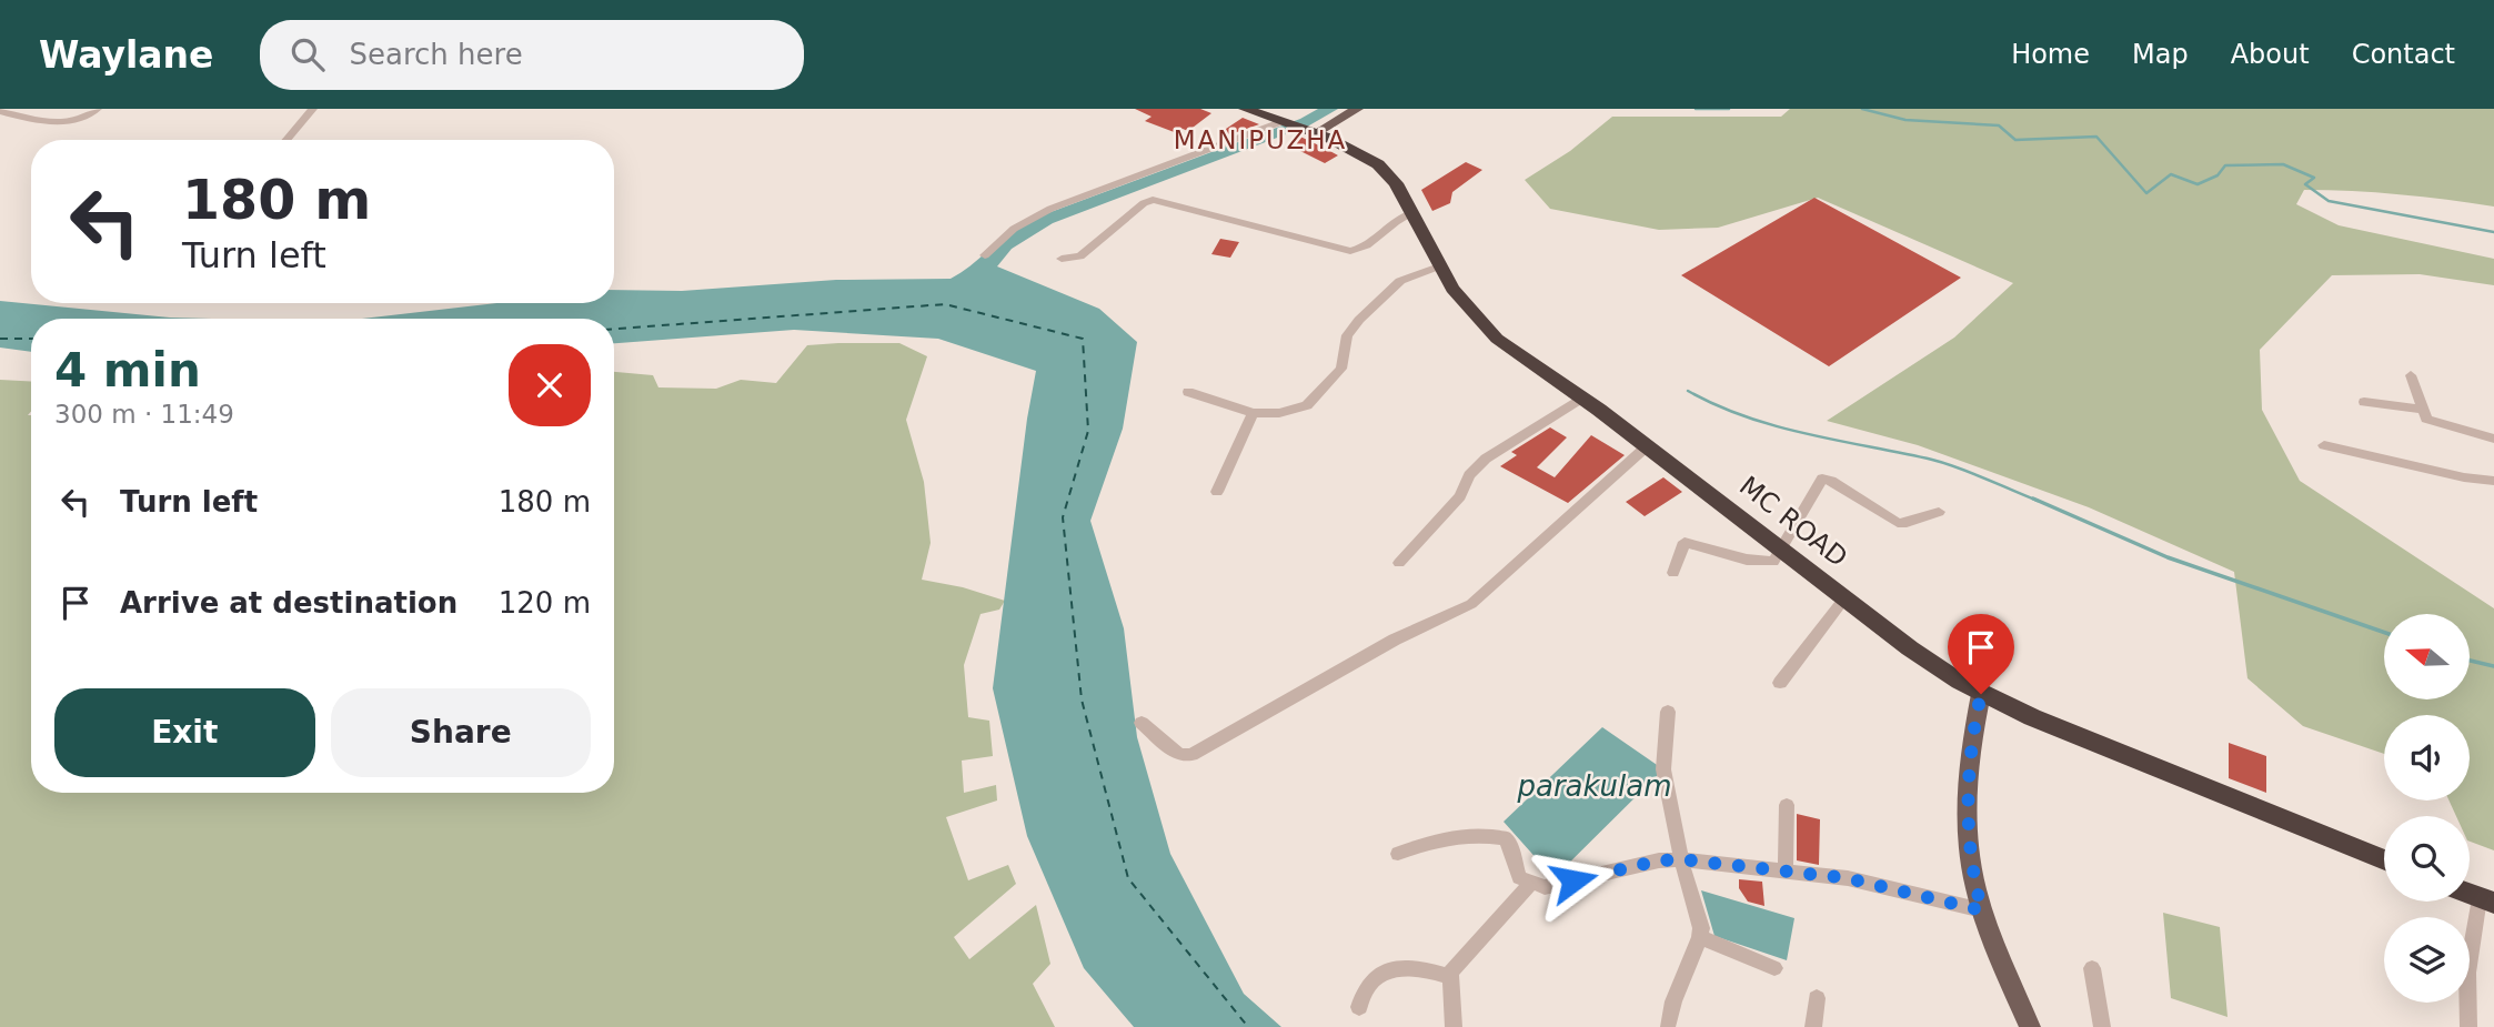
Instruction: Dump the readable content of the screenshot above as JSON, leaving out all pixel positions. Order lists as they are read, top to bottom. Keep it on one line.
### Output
{"streets":{"highway":["MC ROAD"]},"districts":["MANIPUZHA"],"water":["parakulam"],"north":"left","page":{"header":"Waylane","search":"Search here","nav":["Home","Map","About","Contact"],"turn":["180 m","Turn left"],"heading":["4 min","300 m · 11:49"],"list":[{"name":"Turn left","value":"180 m"},{"name":"Arrive at destination","value":"120 m"}],"buttons":["Exit","Share"]}}
